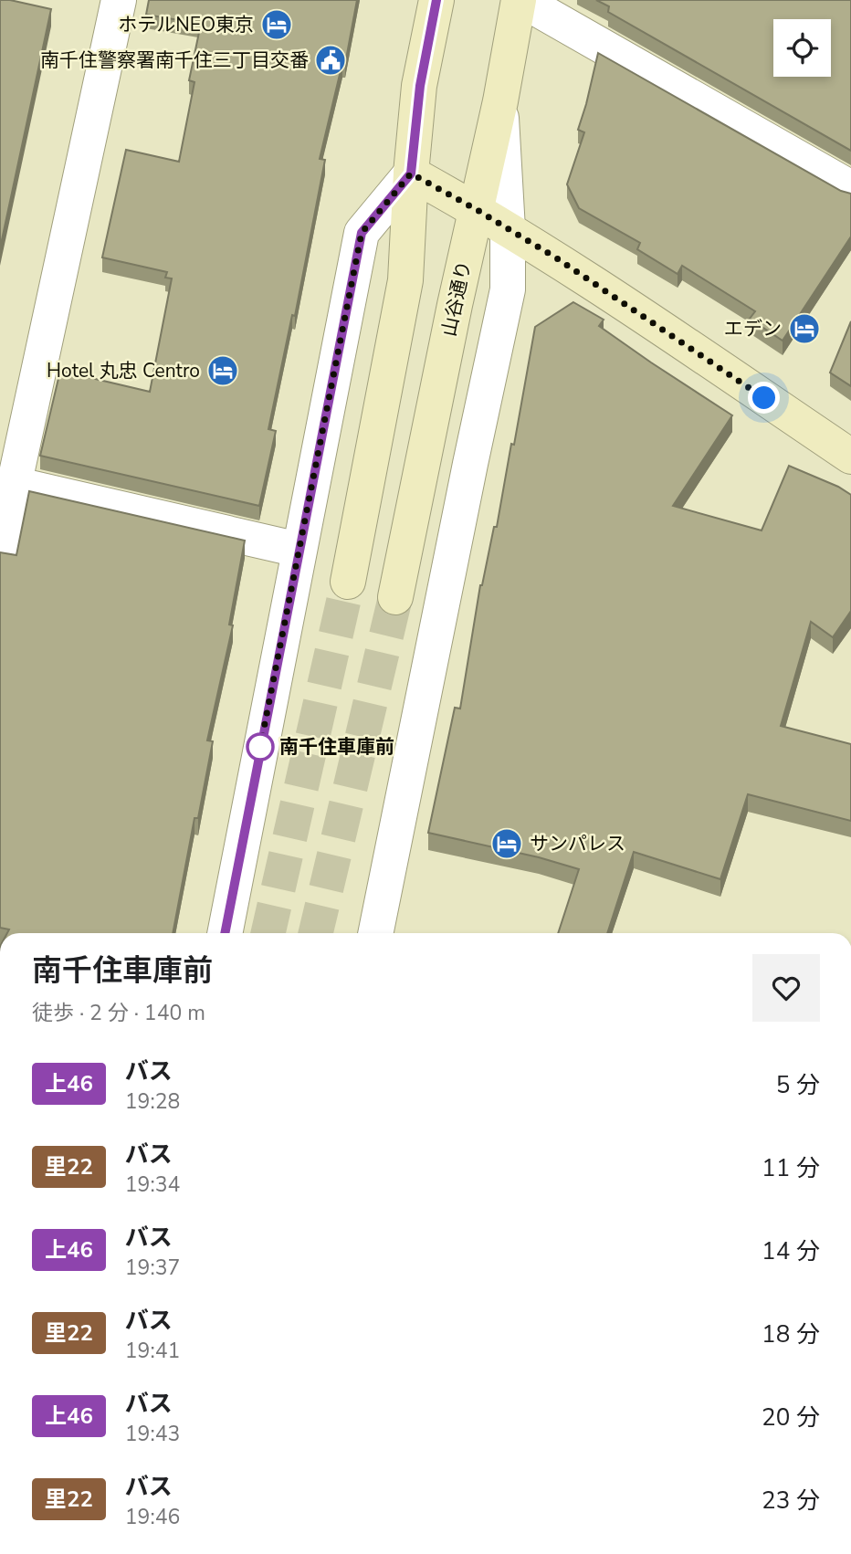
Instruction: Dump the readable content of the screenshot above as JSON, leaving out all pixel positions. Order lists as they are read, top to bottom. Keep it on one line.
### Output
{"streets":{"main road":["山谷通り"]},"places":{"hotel":["ホテルNEO東京","エデン","Hotel 丸忠 Centro","サンパレス"],"public building":["南千住警察署南千住三丁目交番"],"other":["南千住車庫前"]},"lines":["bus line 上46"],"page":{"heading":["南千住車庫前","徒歩 · 2 分 · 140 m"],"list":[{"mark":"上46","name":"バス","note":"19:28","value":"5 分"},{"mark":"里22","name":"バス","note":"19:34","value":"11 分"},{"mark":"上46","name":"バス","note":"19:37","value":"14 分"},{"mark":"里22","name":"バス","note":"19:41","value":"18 分"},{"mark":"上46","name":"バス","note":"19:43","value":"20 分"},{"mark":"里22","name":"バス","note":"19:46","value":"23 分"}]}}
